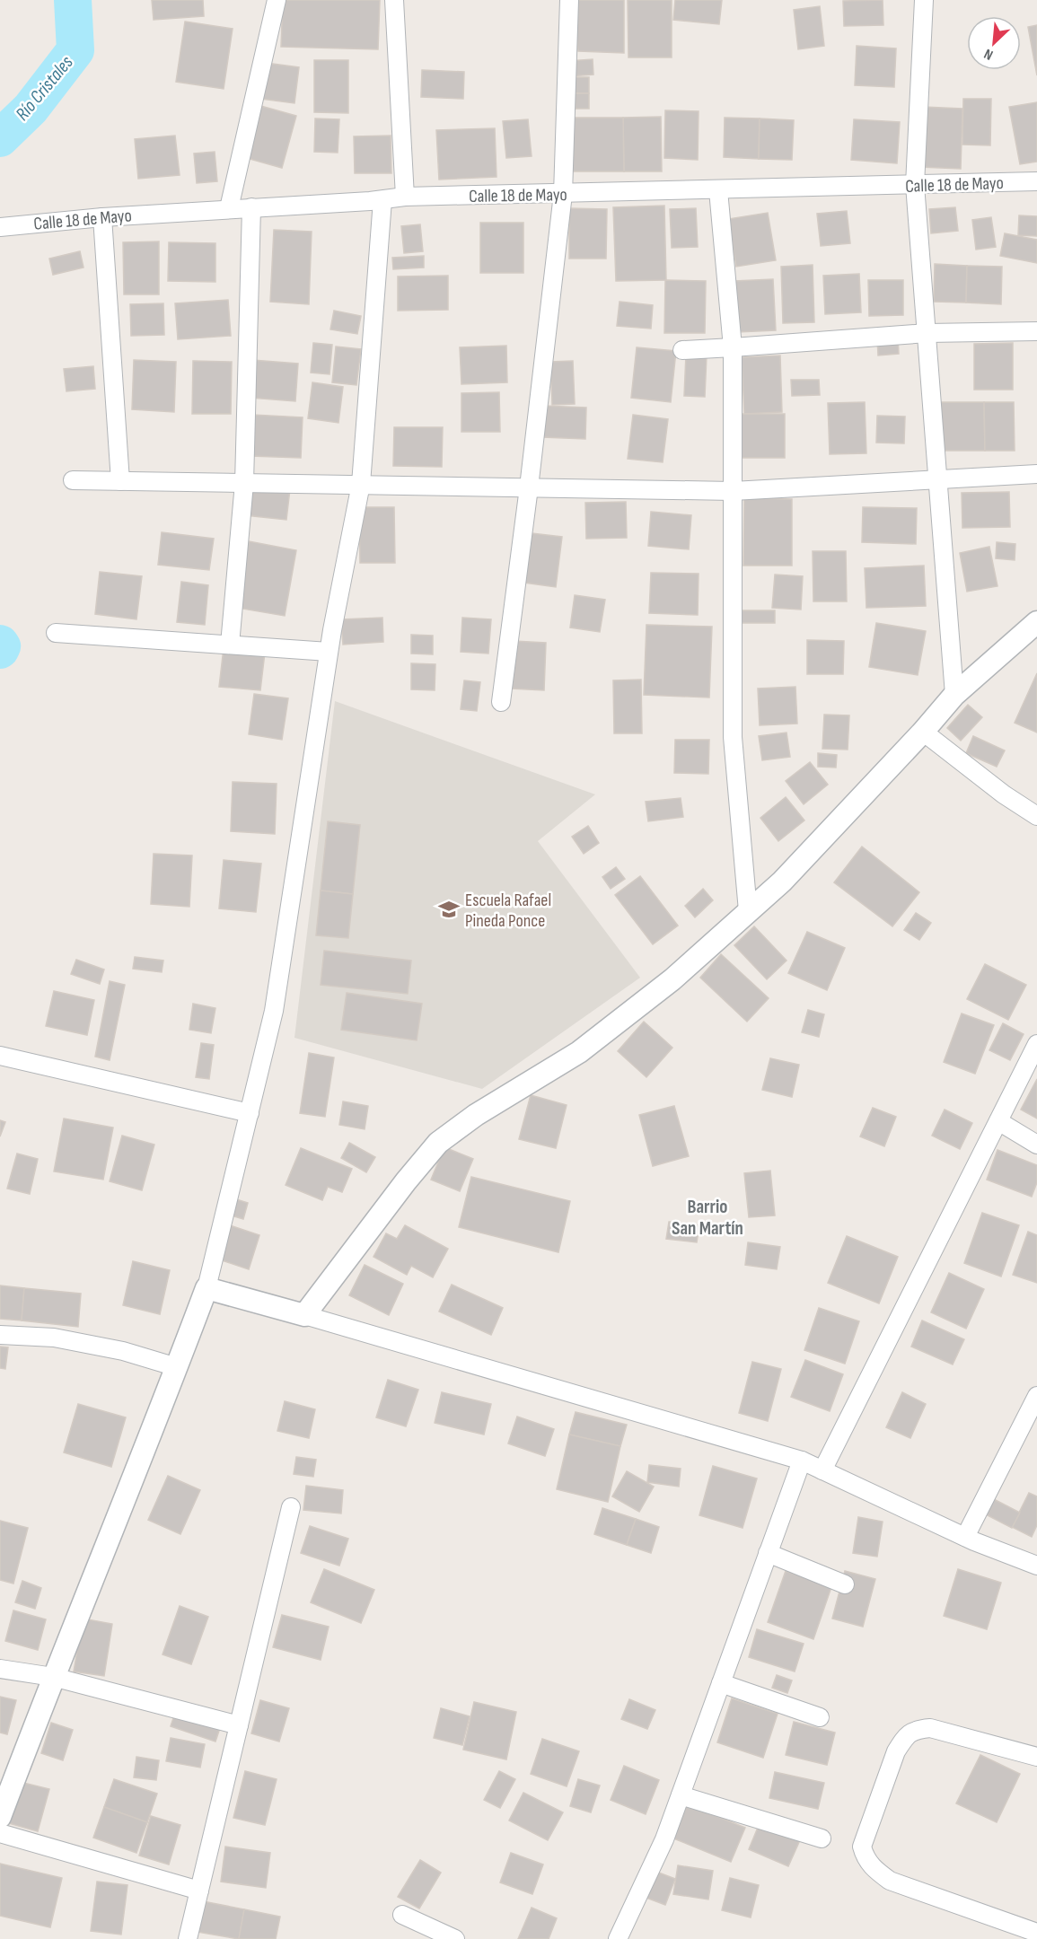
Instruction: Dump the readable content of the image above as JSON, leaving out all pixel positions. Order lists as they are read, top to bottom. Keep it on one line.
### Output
{"streets":{"street":["Calle 18 de Mayo"]},"districts":["Barrio San Martín"],"water":["Río Cristales"],"places":{"school or university":["Escuela Rafael Pineda Ponce"]},"north":"bottom left"}
